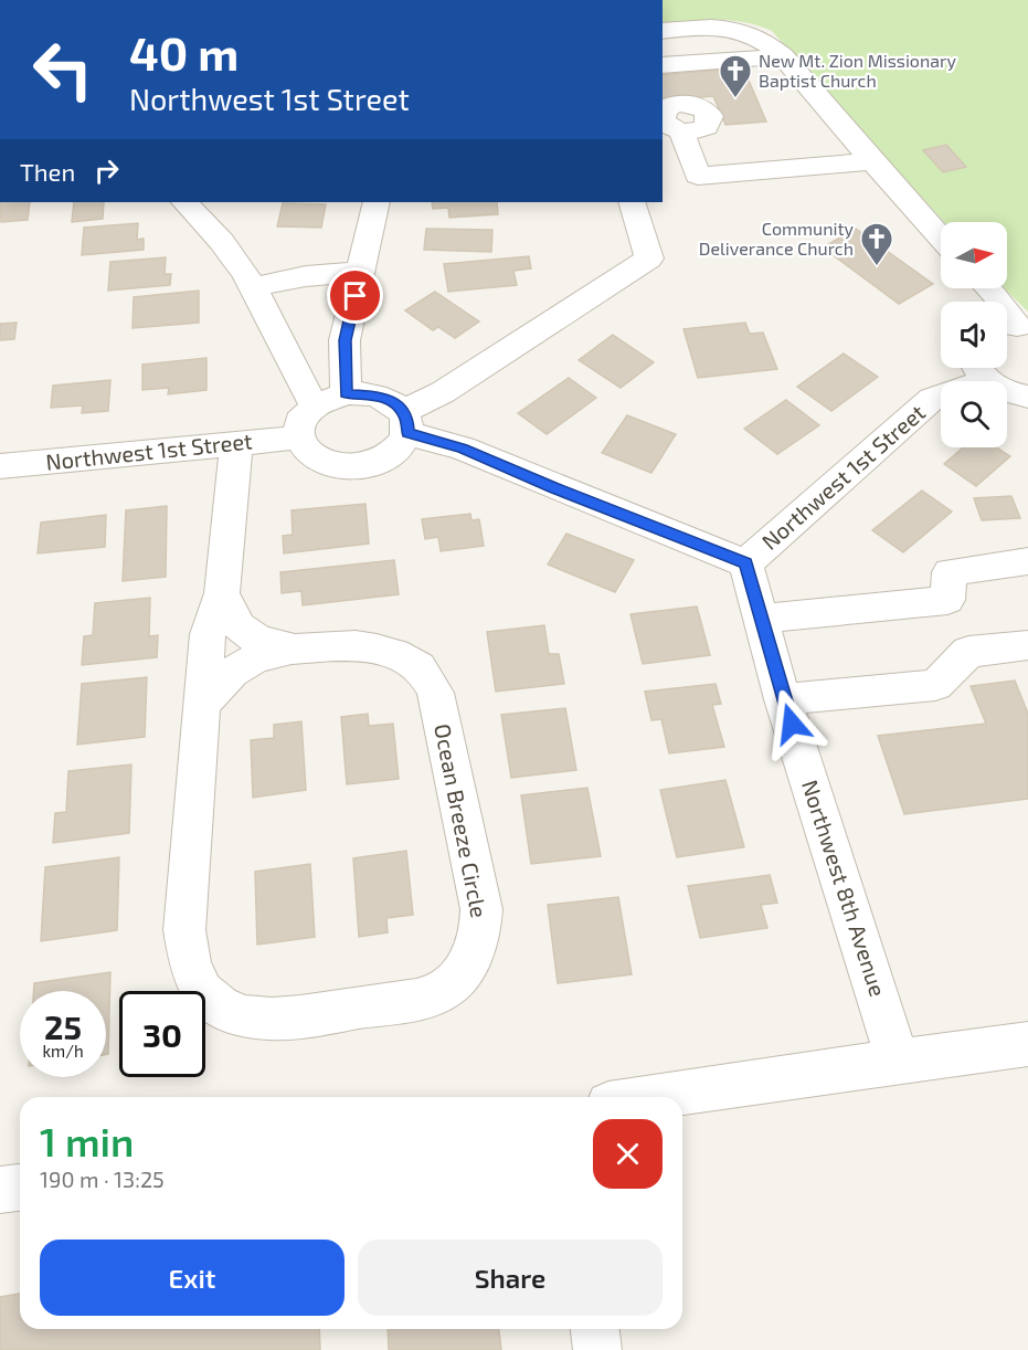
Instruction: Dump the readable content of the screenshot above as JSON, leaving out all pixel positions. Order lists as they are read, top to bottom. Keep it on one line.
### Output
{"streets":{"street":["Northwest 1st Street","Ocean Breeze Circle","Northwest 8th Avenue"]},"crossings":[["Northwest 1st Street","Ocean Breeze Circle"],["Northwest 1st Street","Northwest 8th Avenue"]],"places":{"church":["New Mt. Zion Missionary Baptist Church","Community Deliverance Church"]},"north":"right","page":{"turn":["40 m","Northwest 1st Street"],"then":"Then","speed":"25 km/h","limit":"30","heading":["1 min","190 m · 13:25"],"buttons":["Exit","Share"]}}
